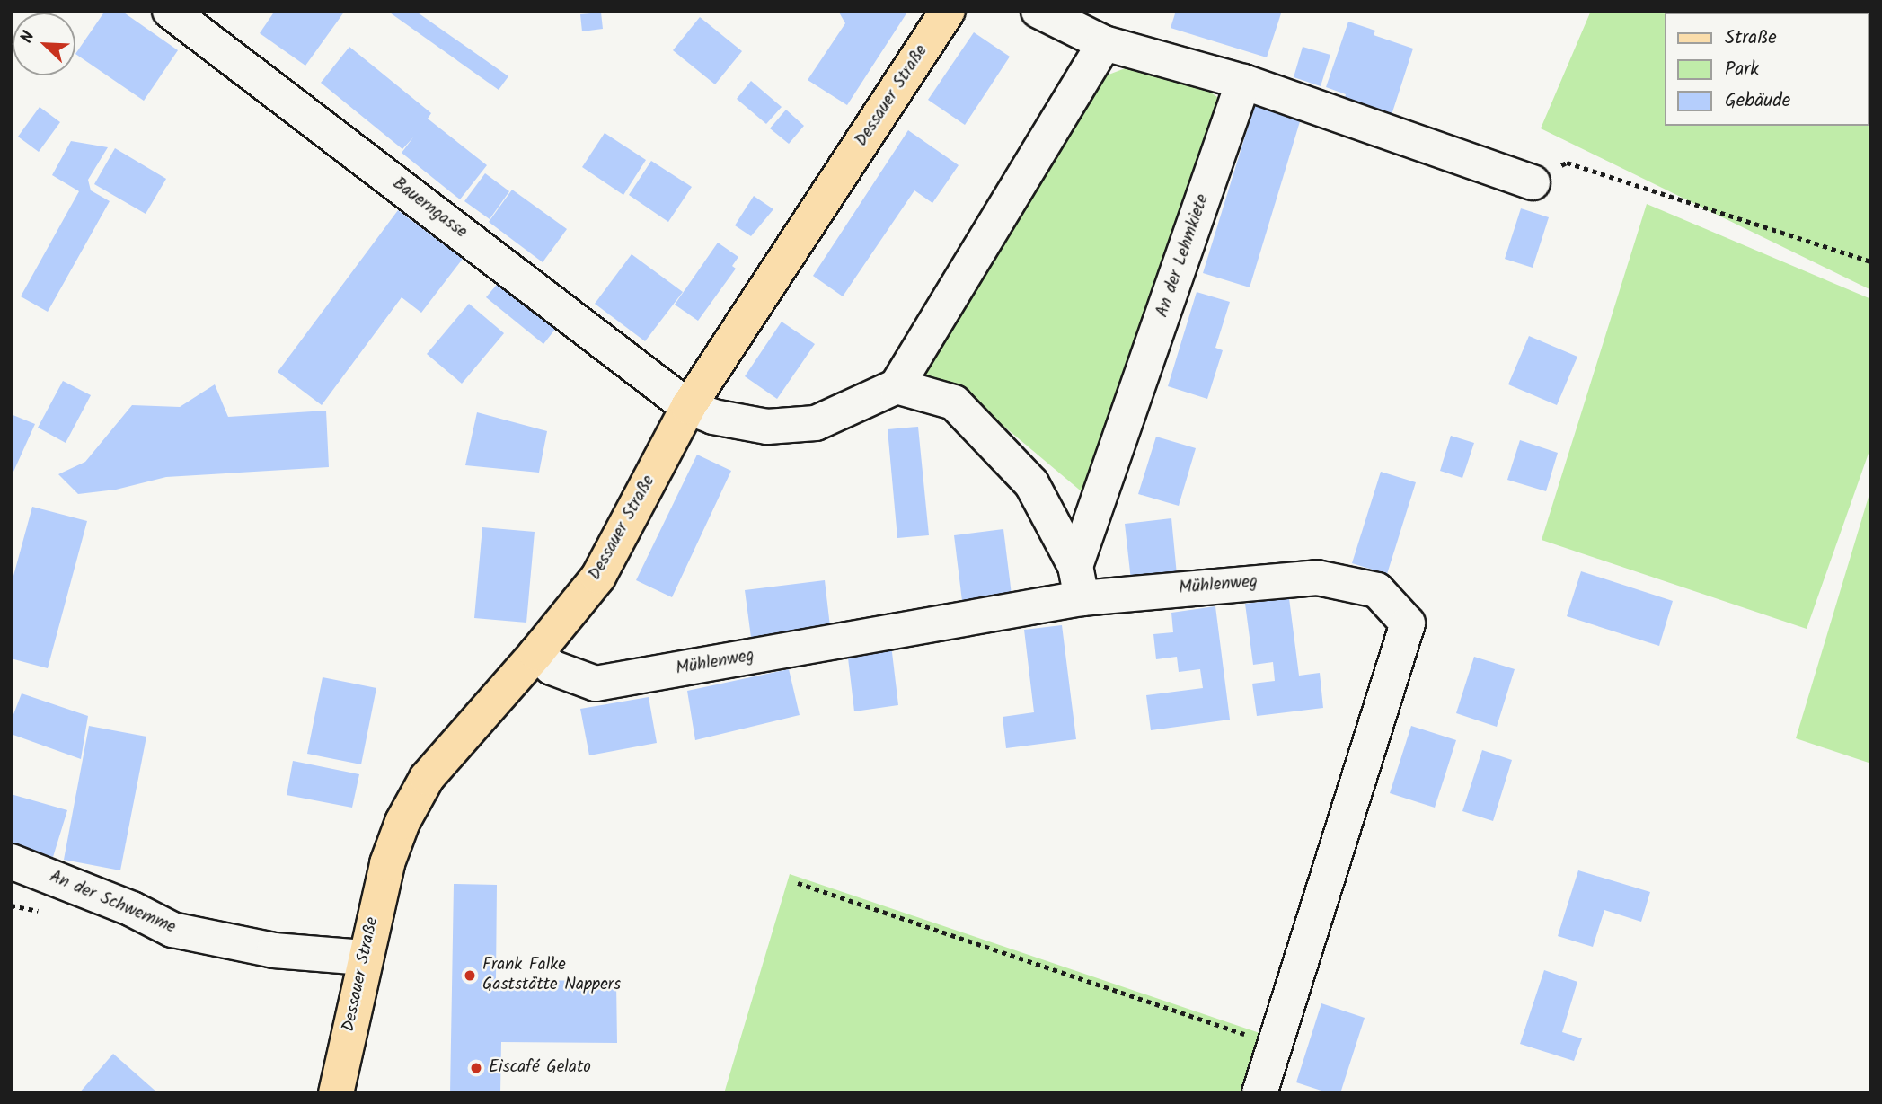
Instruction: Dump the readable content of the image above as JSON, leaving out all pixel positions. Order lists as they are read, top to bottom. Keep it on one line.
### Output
{"streets":{"main road":["Dessauer Straße"],"street":["Bauerngasse","An der Lehmkiete","Mühlenweg","An der Schwemme"]},"crossings":[["Dessauer Straße","Bauerngasse"],["Dessauer Straße","Mühlenweg"],["Dessauer Straße","An der Schwemme"],["An der Lehmkiete","Mühlenweg"]],"places":["Frank Falke Gaststätte Nappers","Eiscafé Gelato"],"legend":["Straße","Park","Gebäude"],"north":"top left"}
